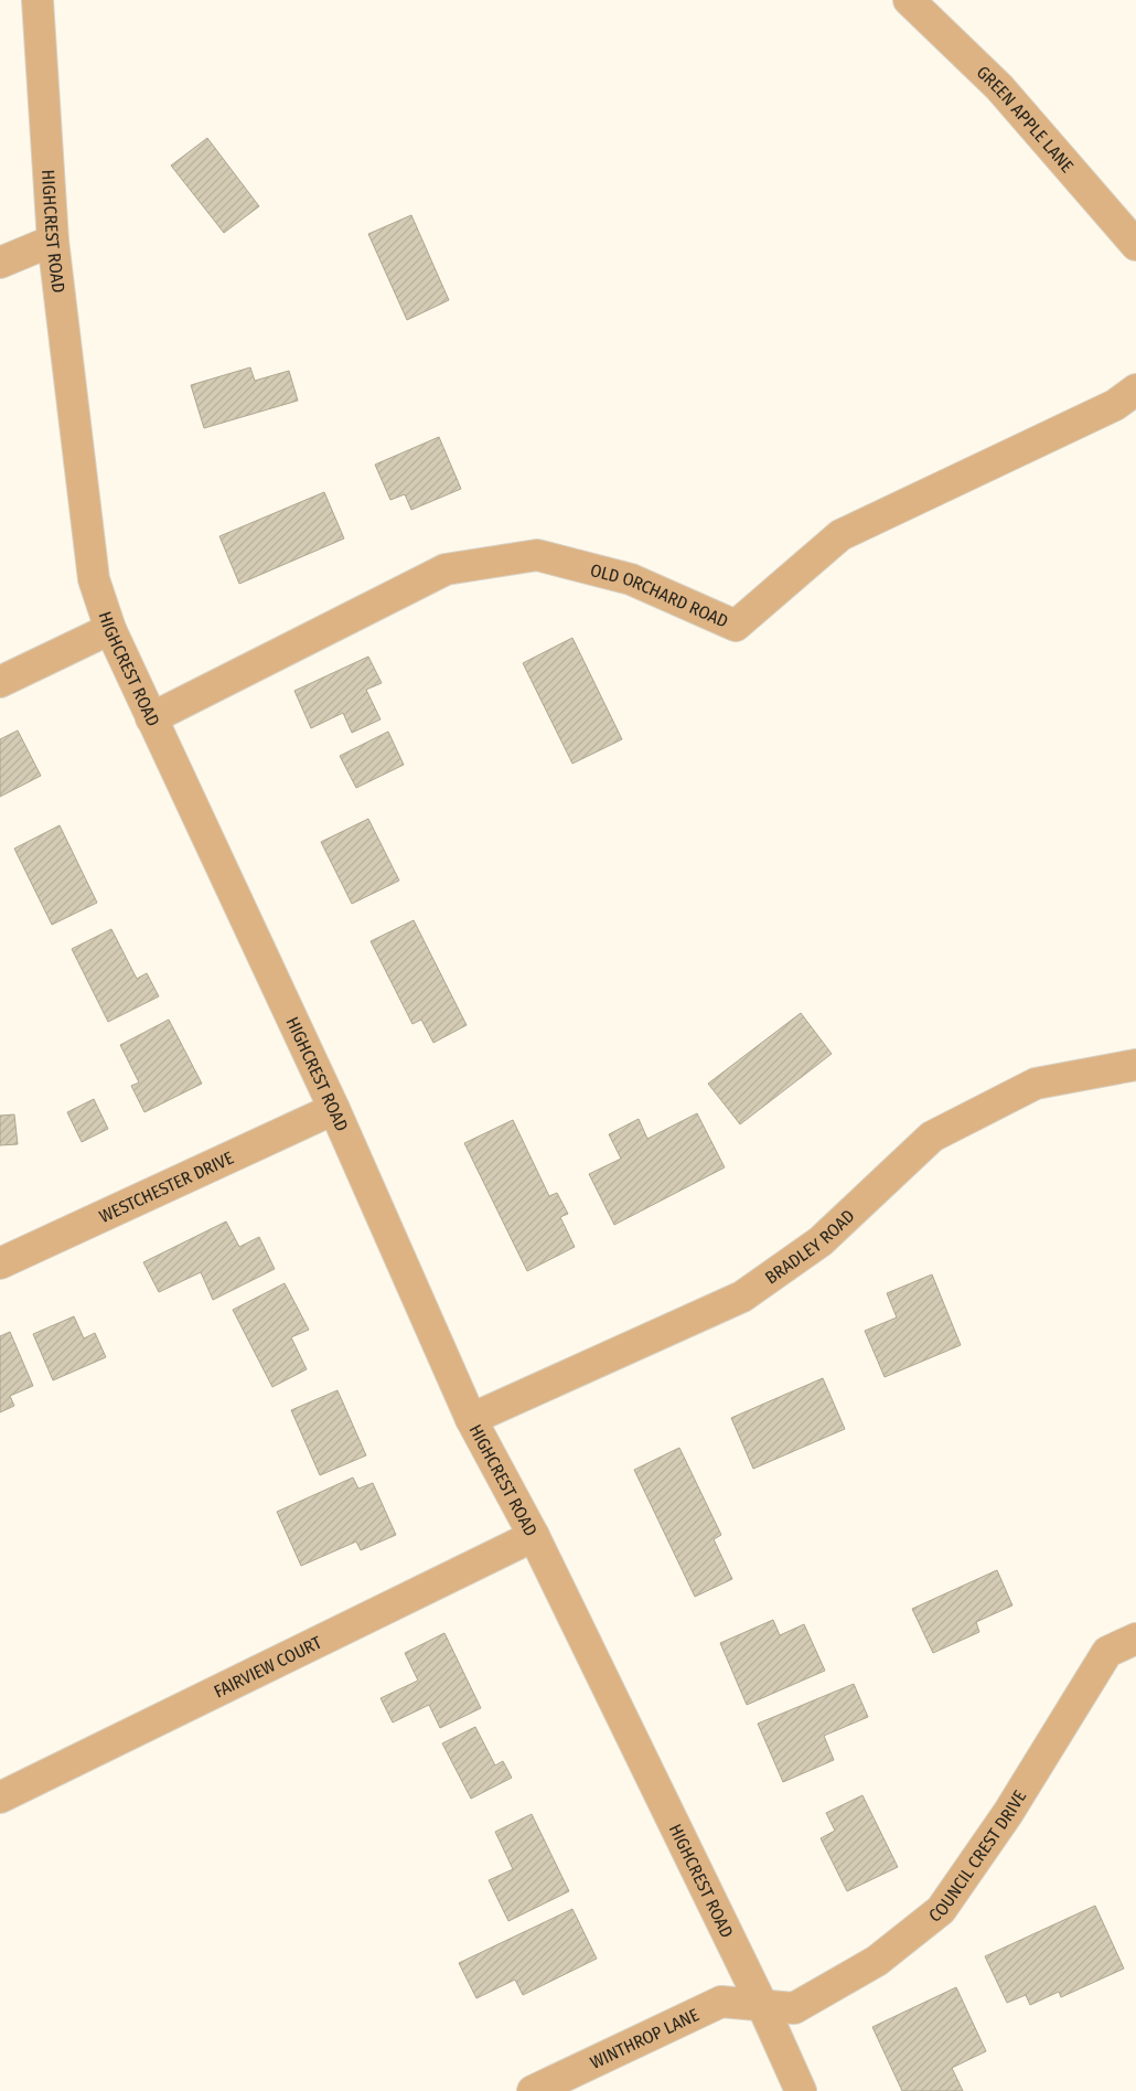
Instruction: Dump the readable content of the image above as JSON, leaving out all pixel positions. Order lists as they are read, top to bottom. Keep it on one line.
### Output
{"streets":{"street":["GREEN APPLE LANE","HIGHCREST ROAD","OLD ORCHARD ROAD","WESTCHESTER DRIVE","BRADLEY ROAD","FAIRVIEW COURT","COUNCIL CREST DRIVE","WINTHROP LANE"]},"crossings":[["HIGHCREST ROAD","OLD ORCHARD ROAD"],["HIGHCREST ROAD","WESTCHESTER DRIVE"],["HIGHCREST ROAD","BRADLEY ROAD"],["HIGHCREST ROAD","FAIRVIEW COURT"],["HIGHCREST ROAD","COUNCIL CREST DRIVE"],["HIGHCREST ROAD","WINTHROP LANE"],["COUNCIL CREST DRIVE","WINTHROP LANE"]]}
